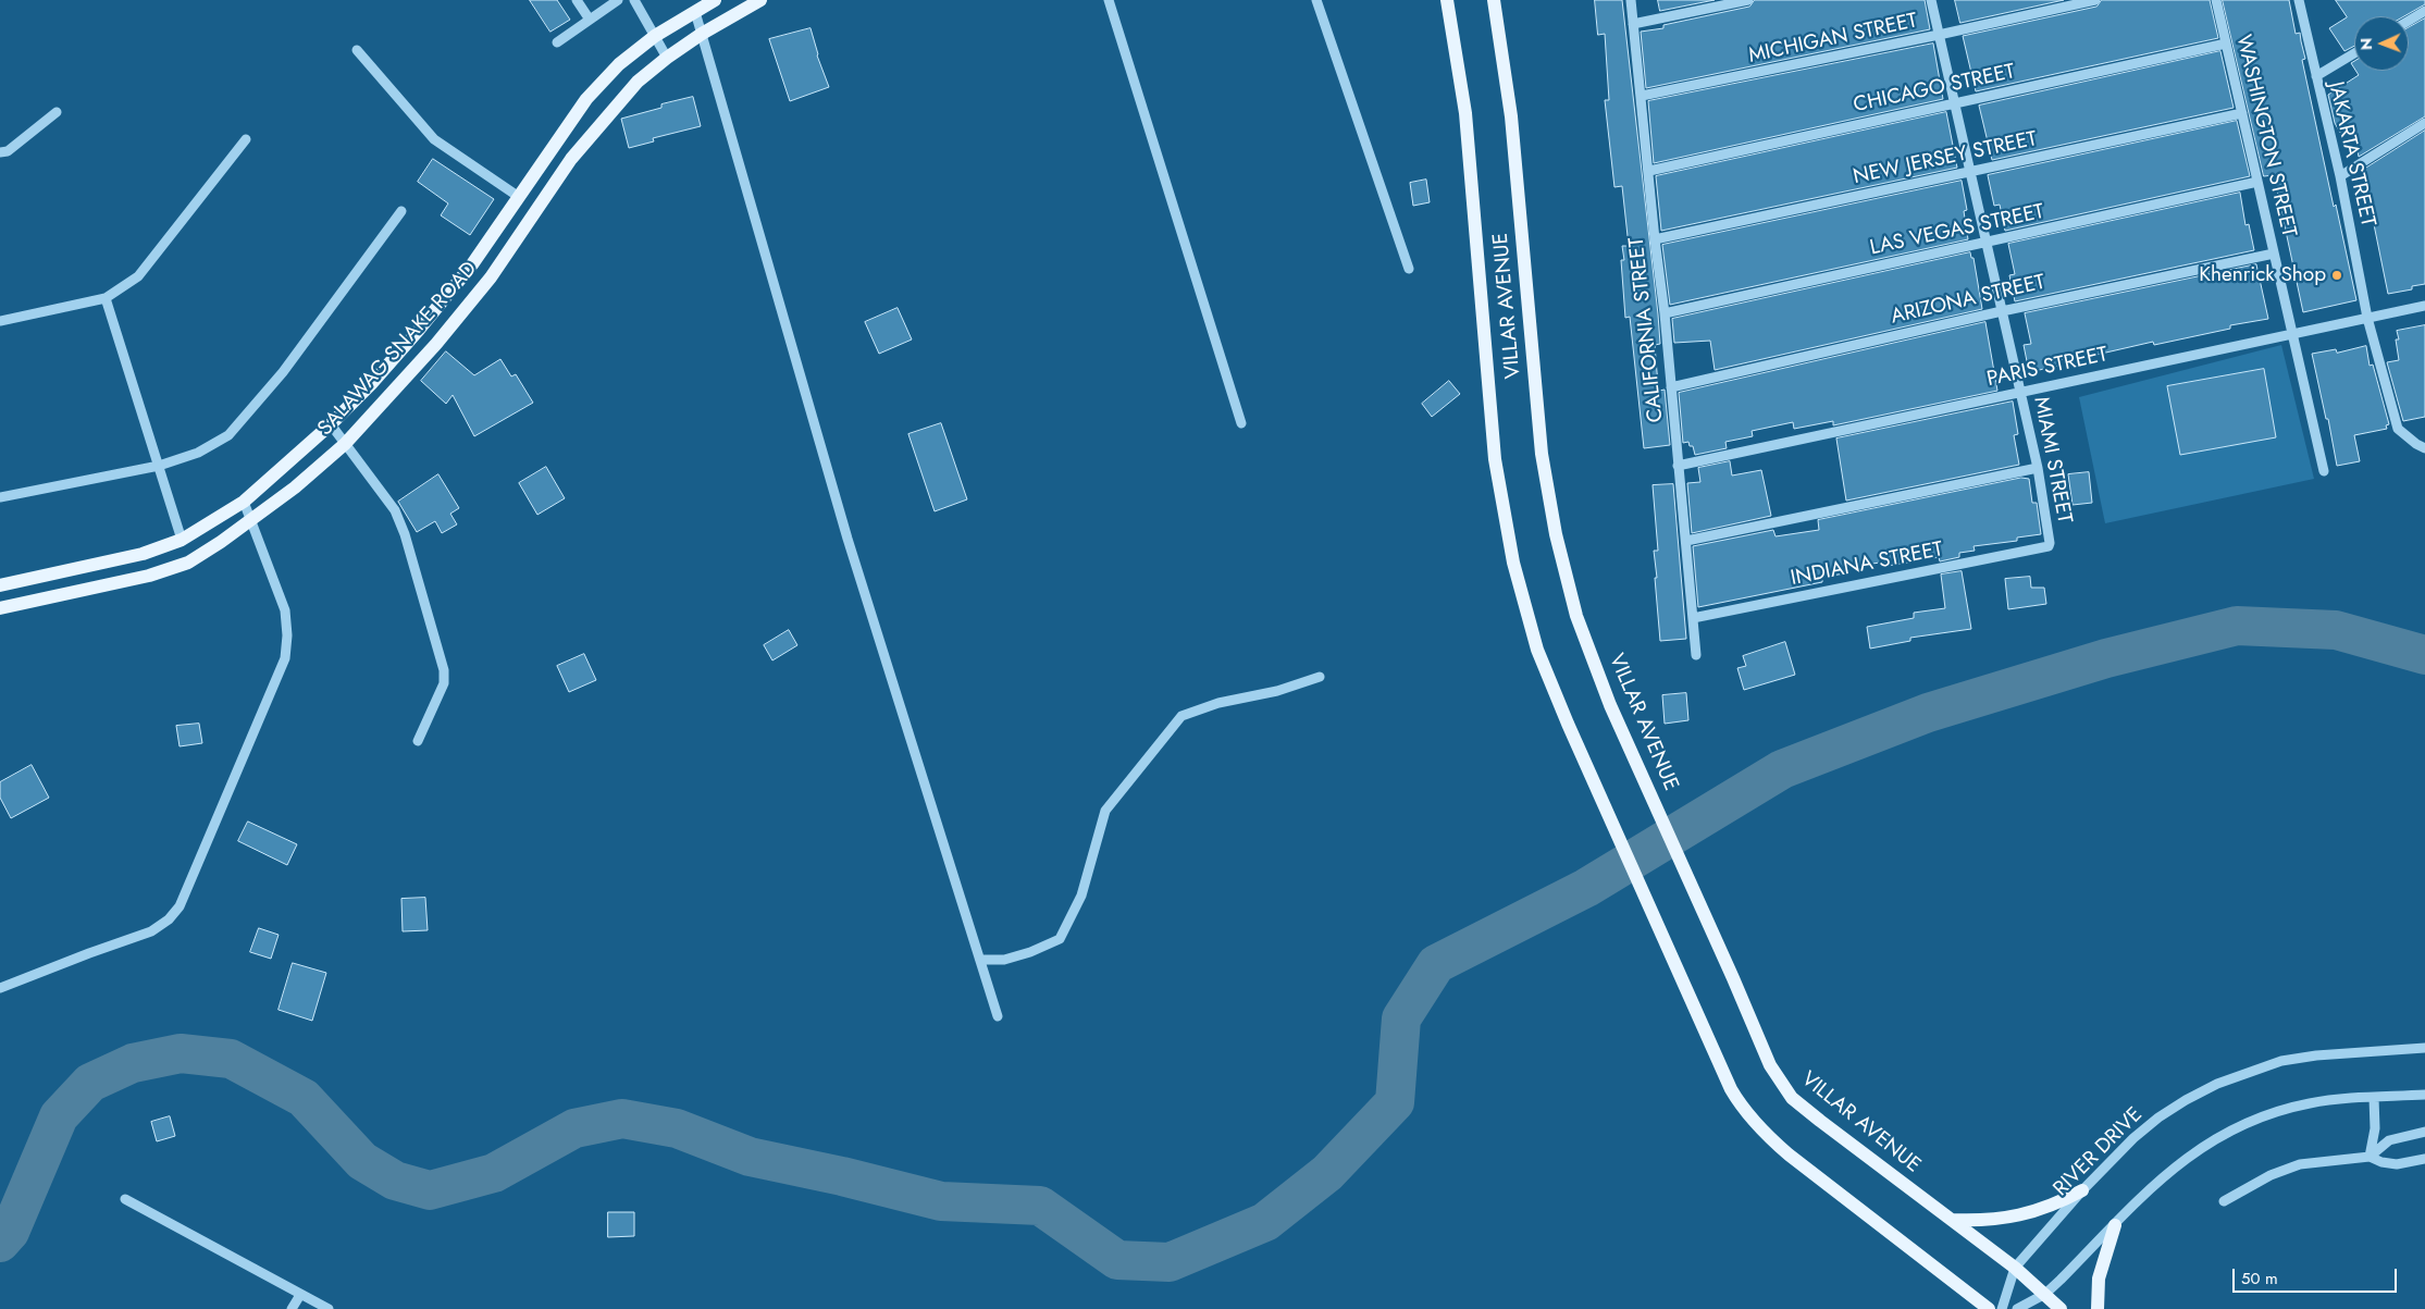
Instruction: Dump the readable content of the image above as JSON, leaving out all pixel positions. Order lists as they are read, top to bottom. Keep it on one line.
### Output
{"streets":{"main road":["VILLAR AVENUE","SALAWAG SNAKE ROAD"],"street":["MICHIGAN STREET","CHICAGO STREET","WASHINGTON STREET","JAKARTA STREET","NEW JERSEY STREET","LAS VEGAS STREET","ARIZONA STREET","CALIFORNIA STREET","PARIS STREET","MIAMI STREET","INDIANA STREET","RIVER DRIVE"]},"crossings":[["MICHIGAN STREET","CALIFORNIA STREET"],["MICHIGAN STREET","MIAMI STREET"],["CHICAGO STREET","WASHINGTON STREET"],["CHICAGO STREET","CALIFORNIA STREET"],["CHICAGO STREET","MIAMI STREET"],["WASHINGTON STREET","NEW JERSEY STREET"],["WASHINGTON STREET","LAS VEGAS STREET"],["WASHINGTON STREET","ARIZONA STREET"],["WASHINGTON STREET","PARIS STREET"],["JAKARTA STREET","PARIS STREET"],["NEW JERSEY STREET","CALIFORNIA STREET"],["NEW JERSEY STREET","MIAMI STREET"],["LAS VEGAS STREET","CALIFORNIA STREET"],["LAS VEGAS STREET","MIAMI STREET"],["ARIZONA STREET","CALIFORNIA STREET"],["ARIZONA STREET","MIAMI STREET"],["VILLAR AVENUE","RIVER DRIVE"],["CALIFORNIA STREET","PARIS STREET"],["CALIFORNIA STREET","INDIANA STREET"],["PARIS STREET","MIAMI STREET"],["MIAMI STREET","INDIANA STREET"]],"places":["Khenrick Shop"],"scale_bar":"50 m","north":"left"}
